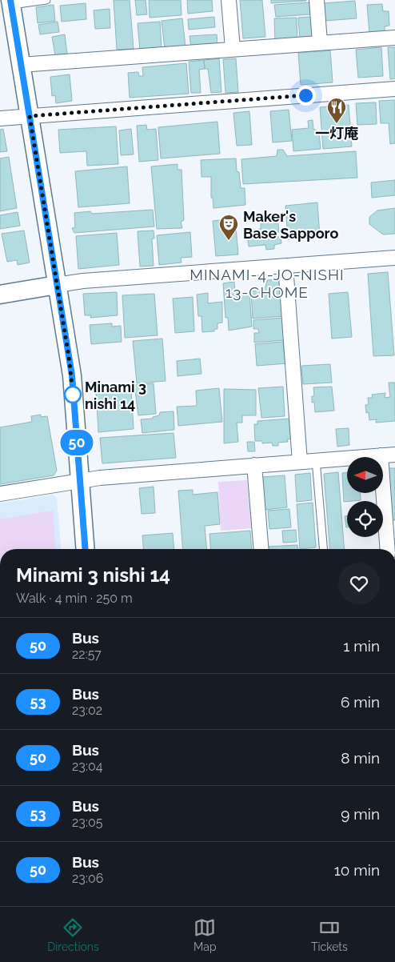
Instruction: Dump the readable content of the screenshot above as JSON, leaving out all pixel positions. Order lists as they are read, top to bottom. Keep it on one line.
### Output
{"districts":["MINAMI-4-JO-NISHI 13-CHOME"],"places":{"restaurant":["一灯庵"],"theatre":["Maker's Base Sapporo"],"other":["Minami 3 nishi 14"]},"lines":["bus line 50"],"north":"left","page":{"on_map":"50","heading":["Minami 3 nishi 14","Walk · 4 min · 250 m"],"list":[{"mark":"50","name":"Bus","note":"22:57","value":"1 min"},{"mark":"53","name":"Bus","note":"23:02","value":"6 min"},{"mark":"50","name":"Bus","note":"23:04","value":"8 min"},{"mark":"53","name":"Bus","note":"23:05","value":"9 min"},{"mark":"50","name":"Bus","note":"23:06","value":"10 min"}],"tabs":["Directions","Map","Tickets"]}}
